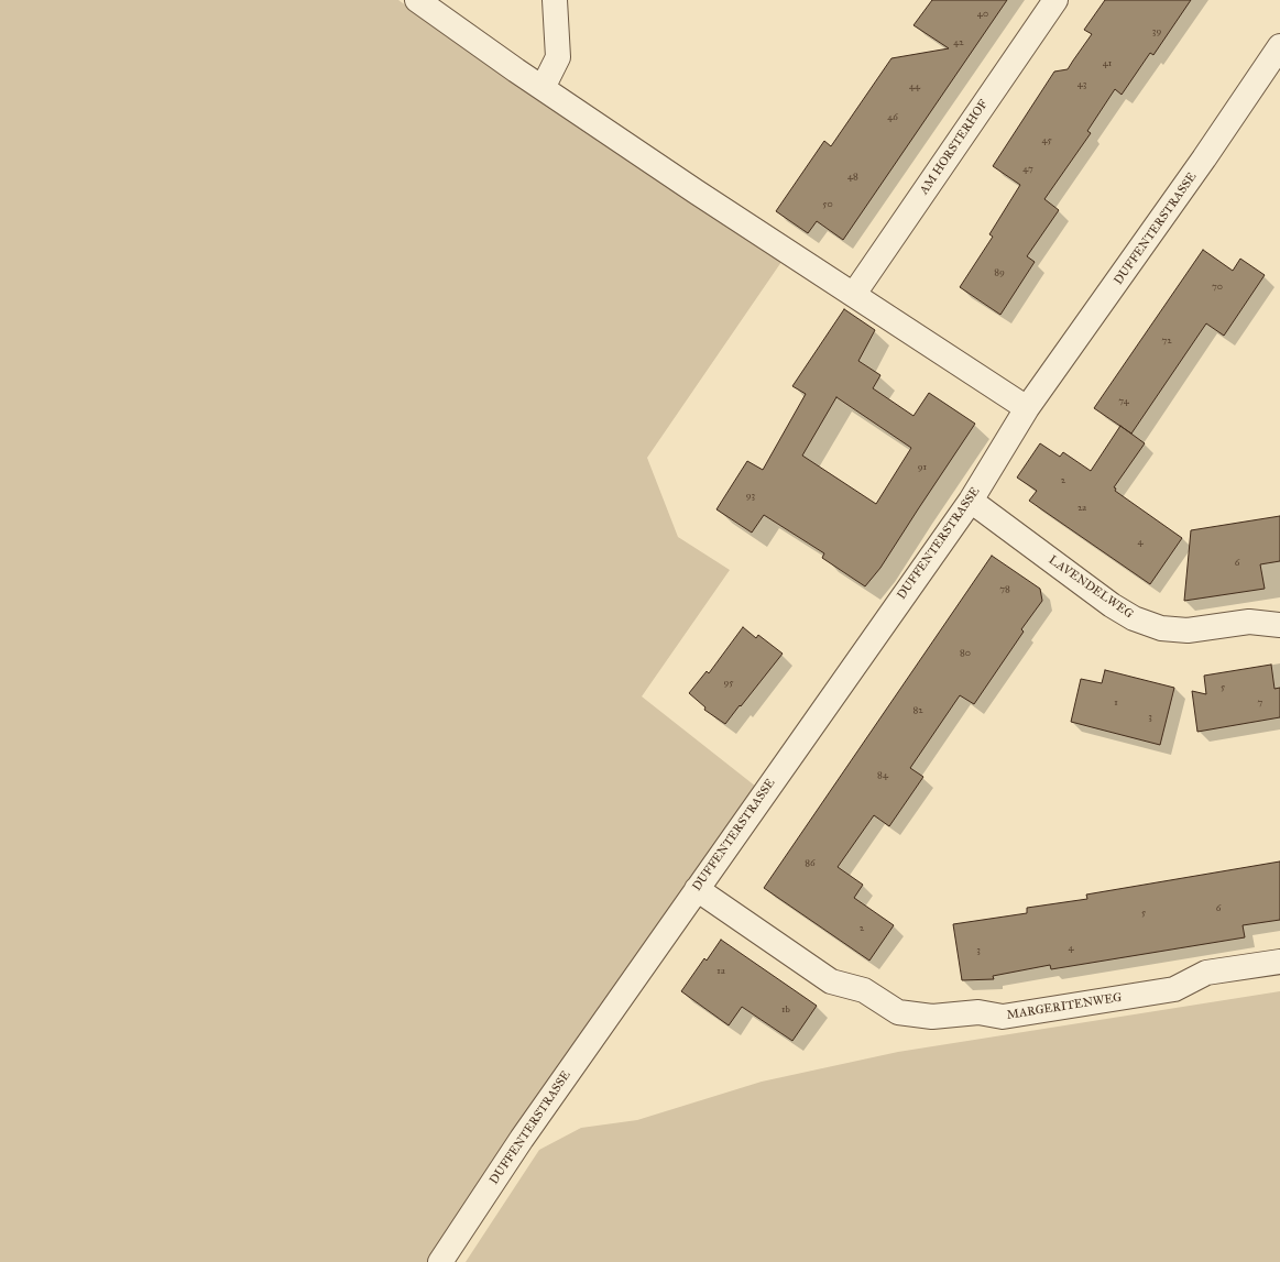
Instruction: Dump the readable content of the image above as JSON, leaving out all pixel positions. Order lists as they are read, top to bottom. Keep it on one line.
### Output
{"streets":{"street":["AM HORSTERHOF","DUFFENTERSTRASSE","LAVENDELWEG","MARGERITENWEG"]},"crossings":[["DUFFENTERSTRASSE","LAVENDELWEG"],["DUFFENTERSTRASSE","MARGERITENWEG"]],"house_numbers":["40","39","42","41","43","44","46","45","47","48","50","89","70","72","74","91","2","93","2a","4","6","78","80","95","5","1","7","82","3","84","86","6","5","2","4","3","1a","1b"]}
